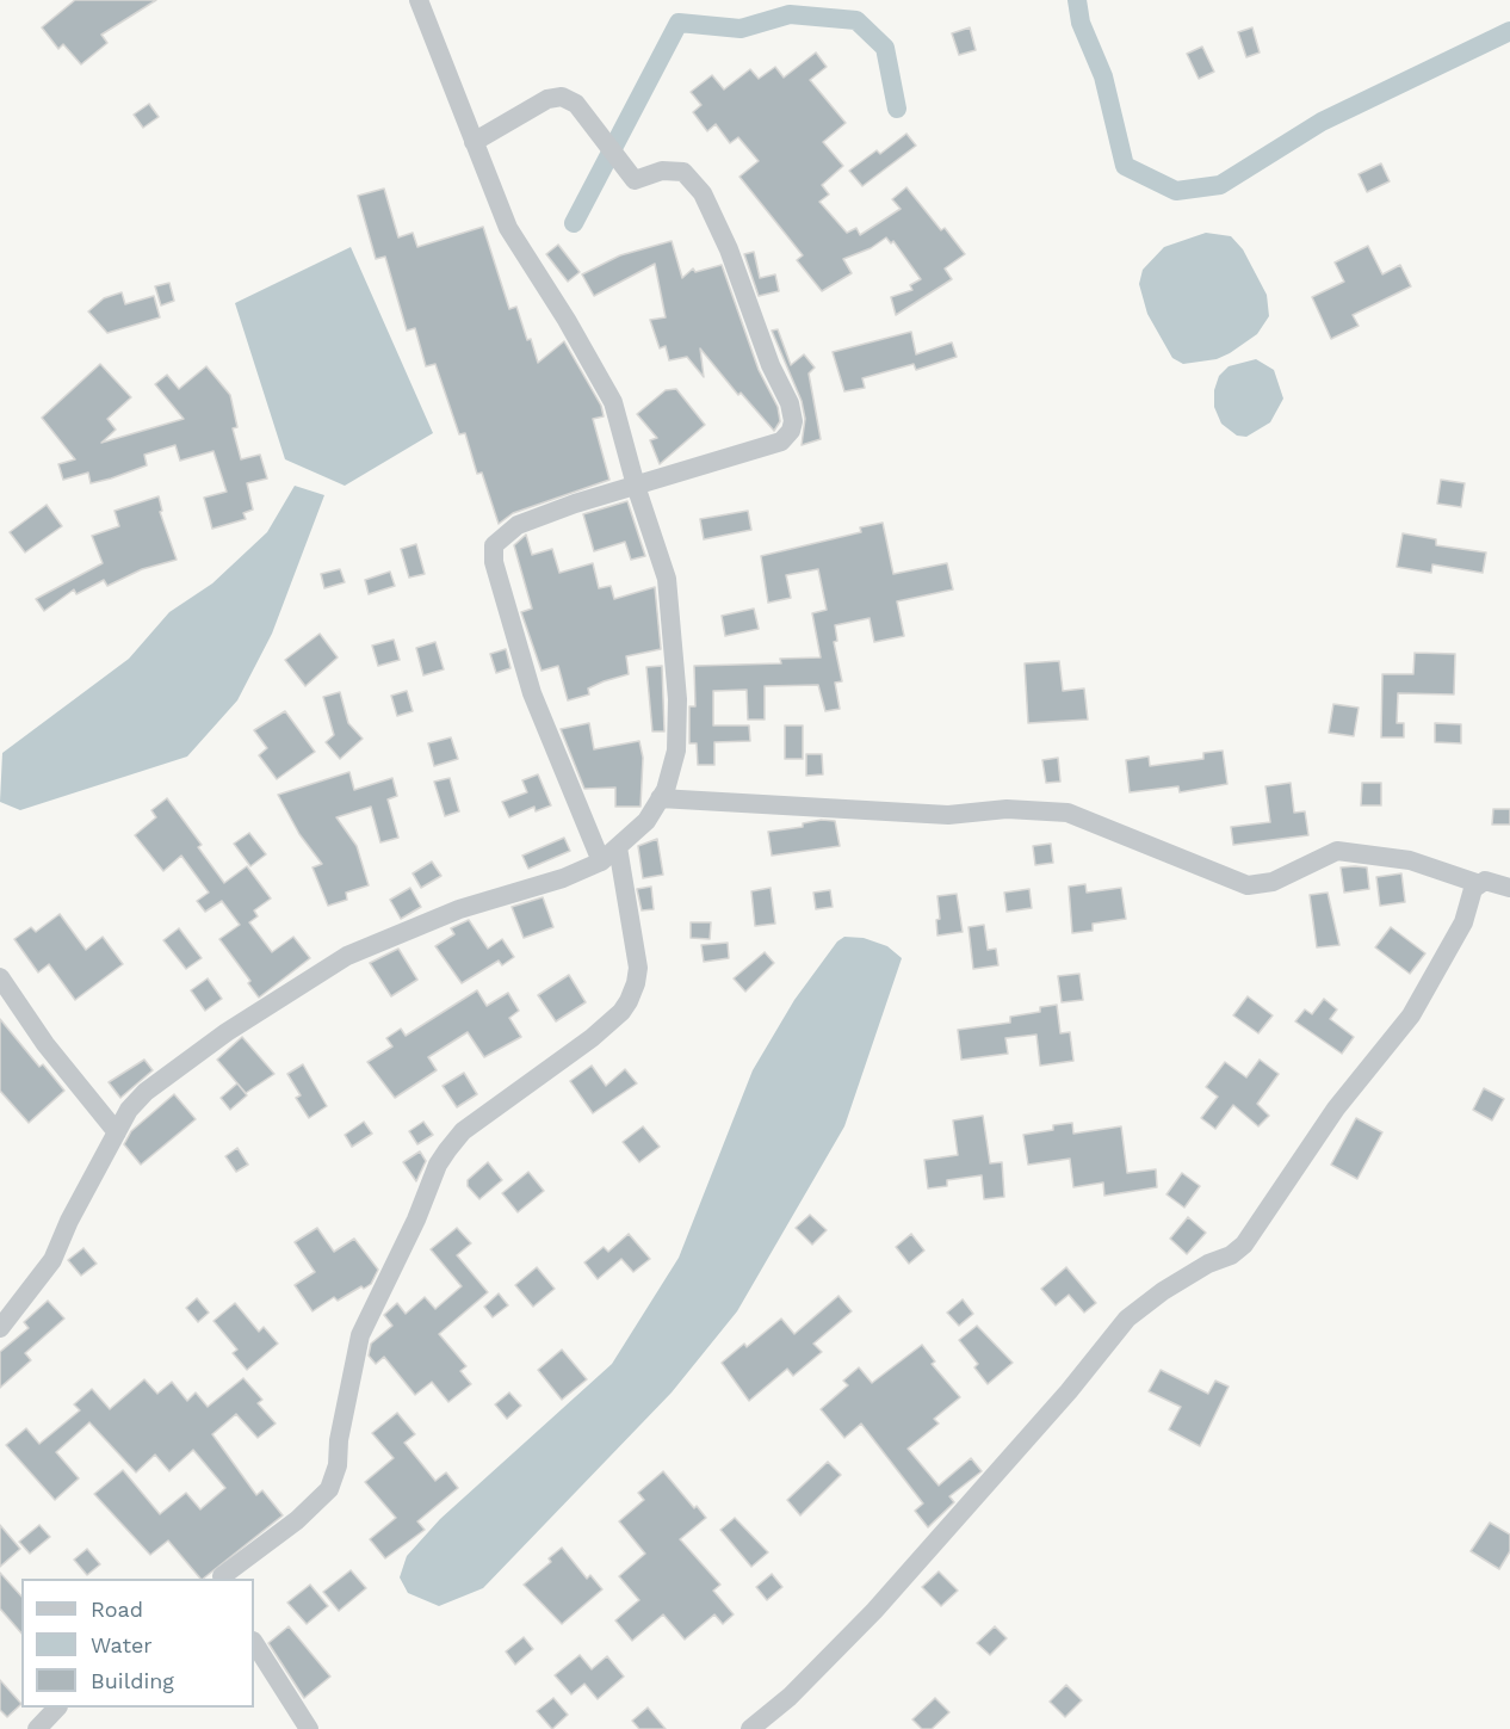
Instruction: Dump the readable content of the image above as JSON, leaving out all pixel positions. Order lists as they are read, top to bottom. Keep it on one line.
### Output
{"legend":["Road","Water","Building"]}
